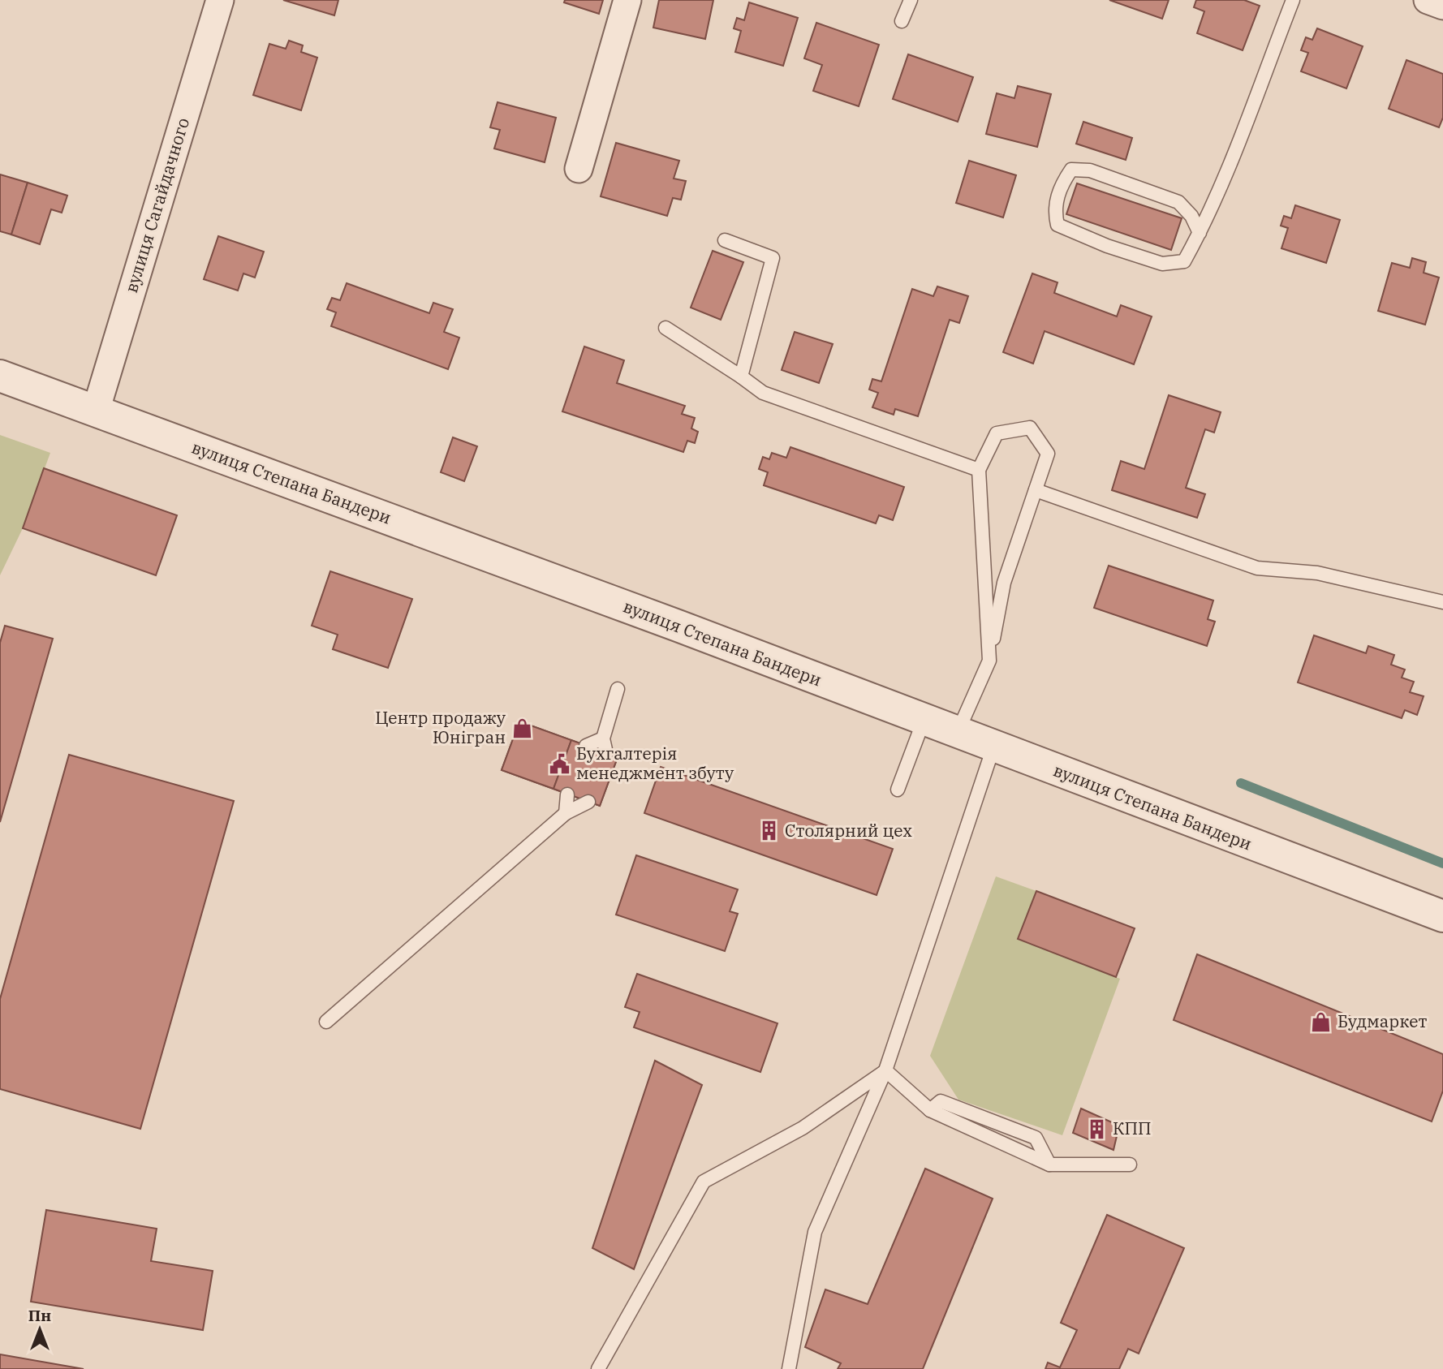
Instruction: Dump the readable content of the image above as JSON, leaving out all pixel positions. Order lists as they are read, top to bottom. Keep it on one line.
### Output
{"streets":{"street":["вулиця Сагайдачного","вулиця Степана Бандери"]},"crossings":[["вулиця Сагайдачного","вулиця Степана Бандери"]],"places":{"shop":["Центр продажу Юнігран","Будмаркет"],"public building":["Бухгалтерія менеджмент збуту"],"building":["Столярний цех","КПП"]},"north":"top"}
